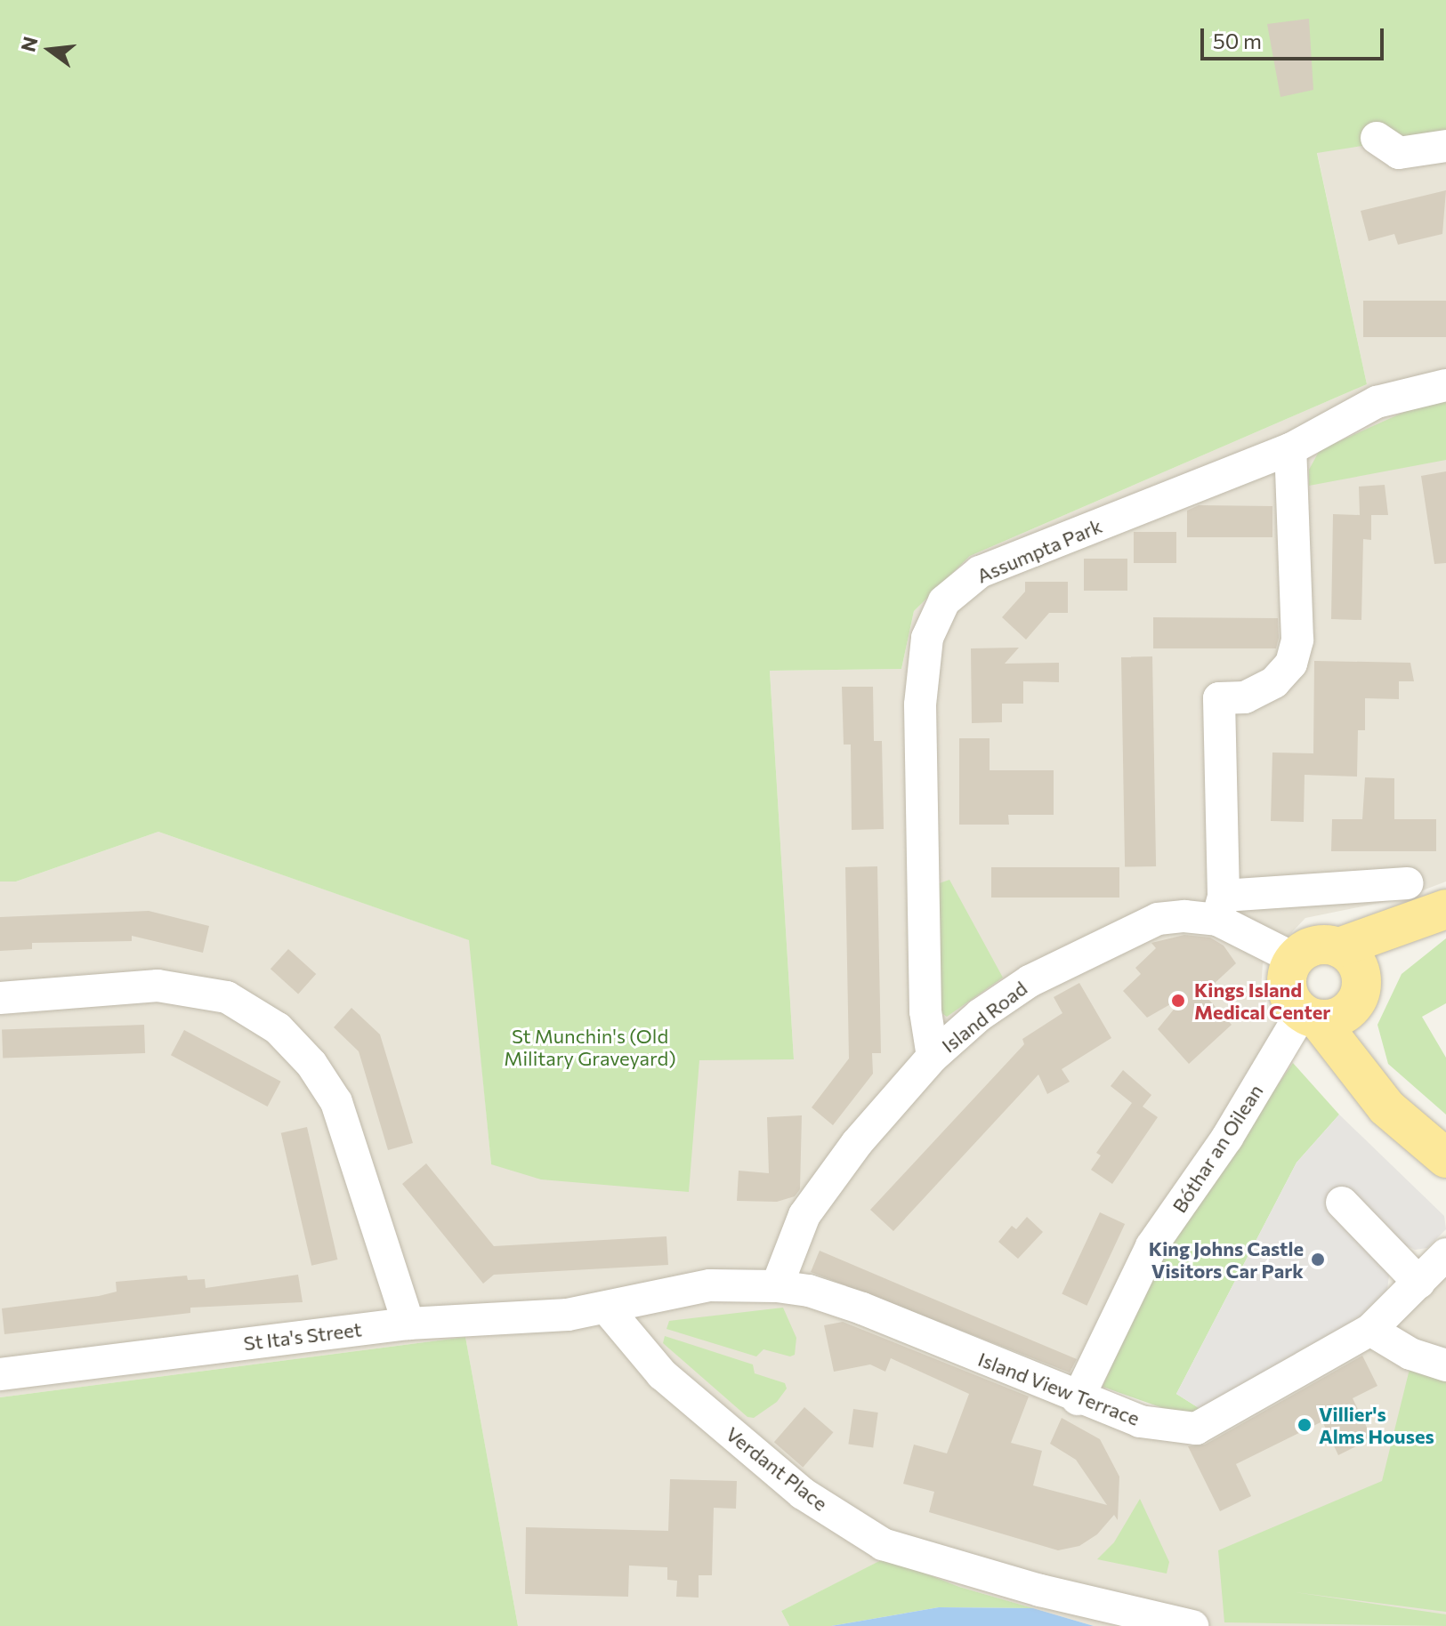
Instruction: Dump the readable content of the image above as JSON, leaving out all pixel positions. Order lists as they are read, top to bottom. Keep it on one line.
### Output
{"streets":{"street":["Assumpta Park","Island Road","Bóthar an Oilean","St Ita's Street","Island View Terrace","Verdant Place"]},"crossings":[["Assumpta Park","Island Road"],["Island Road","Bóthar an Oilean"],["Island Road","Island View Terrace"],["Bóthar an Oilean","Island View Terrace"],["St Ita's Street","Verdant Place"]],"parks":["St Munchin's (Old Military Graveyard)"],"places":["Kings Island Medical Center","King Johns Castle Visitors Car Park","Villier's Alms Houses"],"scale_bar":"50 m","north":"left"}
